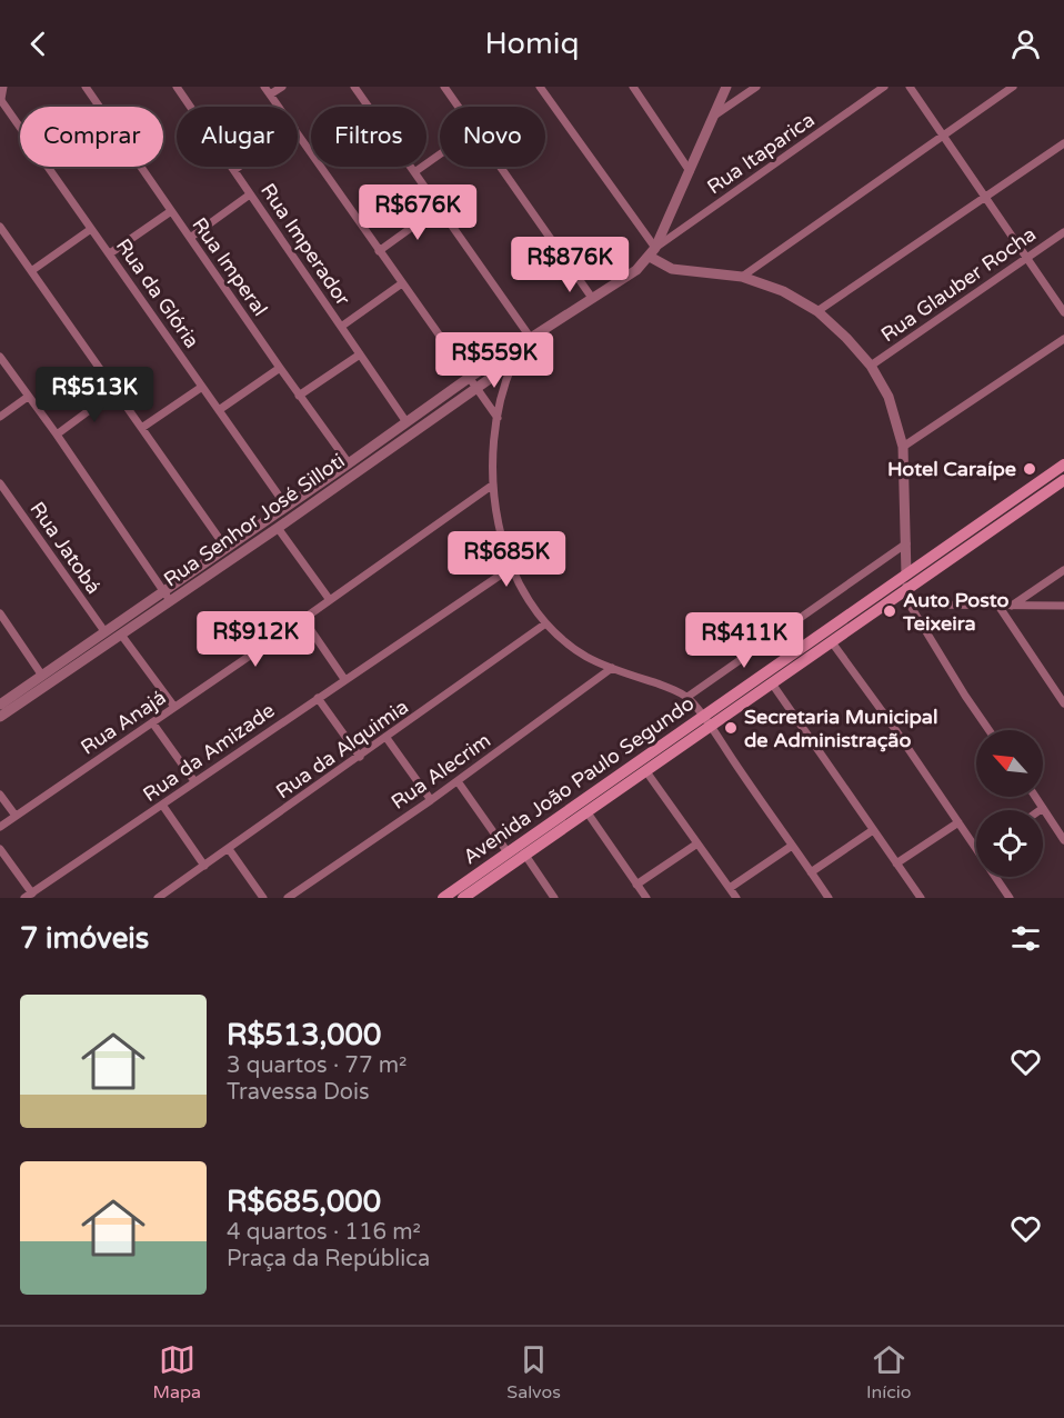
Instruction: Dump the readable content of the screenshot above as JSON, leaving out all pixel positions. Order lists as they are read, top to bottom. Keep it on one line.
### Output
{"streets":{"main road":["Avenida João Paulo Segundo"],"street":["Rua Itaparica","Rua Imperador","Rua Imperal","Rua Glauber Rocha","Rua da Glória","Rua Senhor José Silloti","Rua Jatobá","Rua Anajá","Rua da Alquimia","Rua da Amizade","Rua Alecrim"]},"crossings":[["Rua Itaparica","Rua Senhor José Silloti"],["Rua Imperador","Rua Senhor José Silloti"],["Rua Imperal","Rua Senhor José Silloti"],["Rua da Glória","Rua Senhor José Silloti"],["Rua Senhor José Silloti","Rua Jatobá"]],"places":["Hotel Caraípe","Auto Posto Teixeira","Secretaria Municipal de Administração"],"north":"top left","page":{"header":"Homiq","chip":["Comprar","Alugar","Filtros","Novo"],"price":["R$676K","R$876K","R$559K","R$513K","R$685K","R$912K","R$411K"],"heading":"7 imóveis","list":[{"name":"R$513,000","note":"3 quartos · 77 m² · Travessa Dois"},{"name":"R$685,000","note":"4 quartos · 116 m² · Praça da República"}],"tabs":["Mapa","Salvos","Início"]}}
